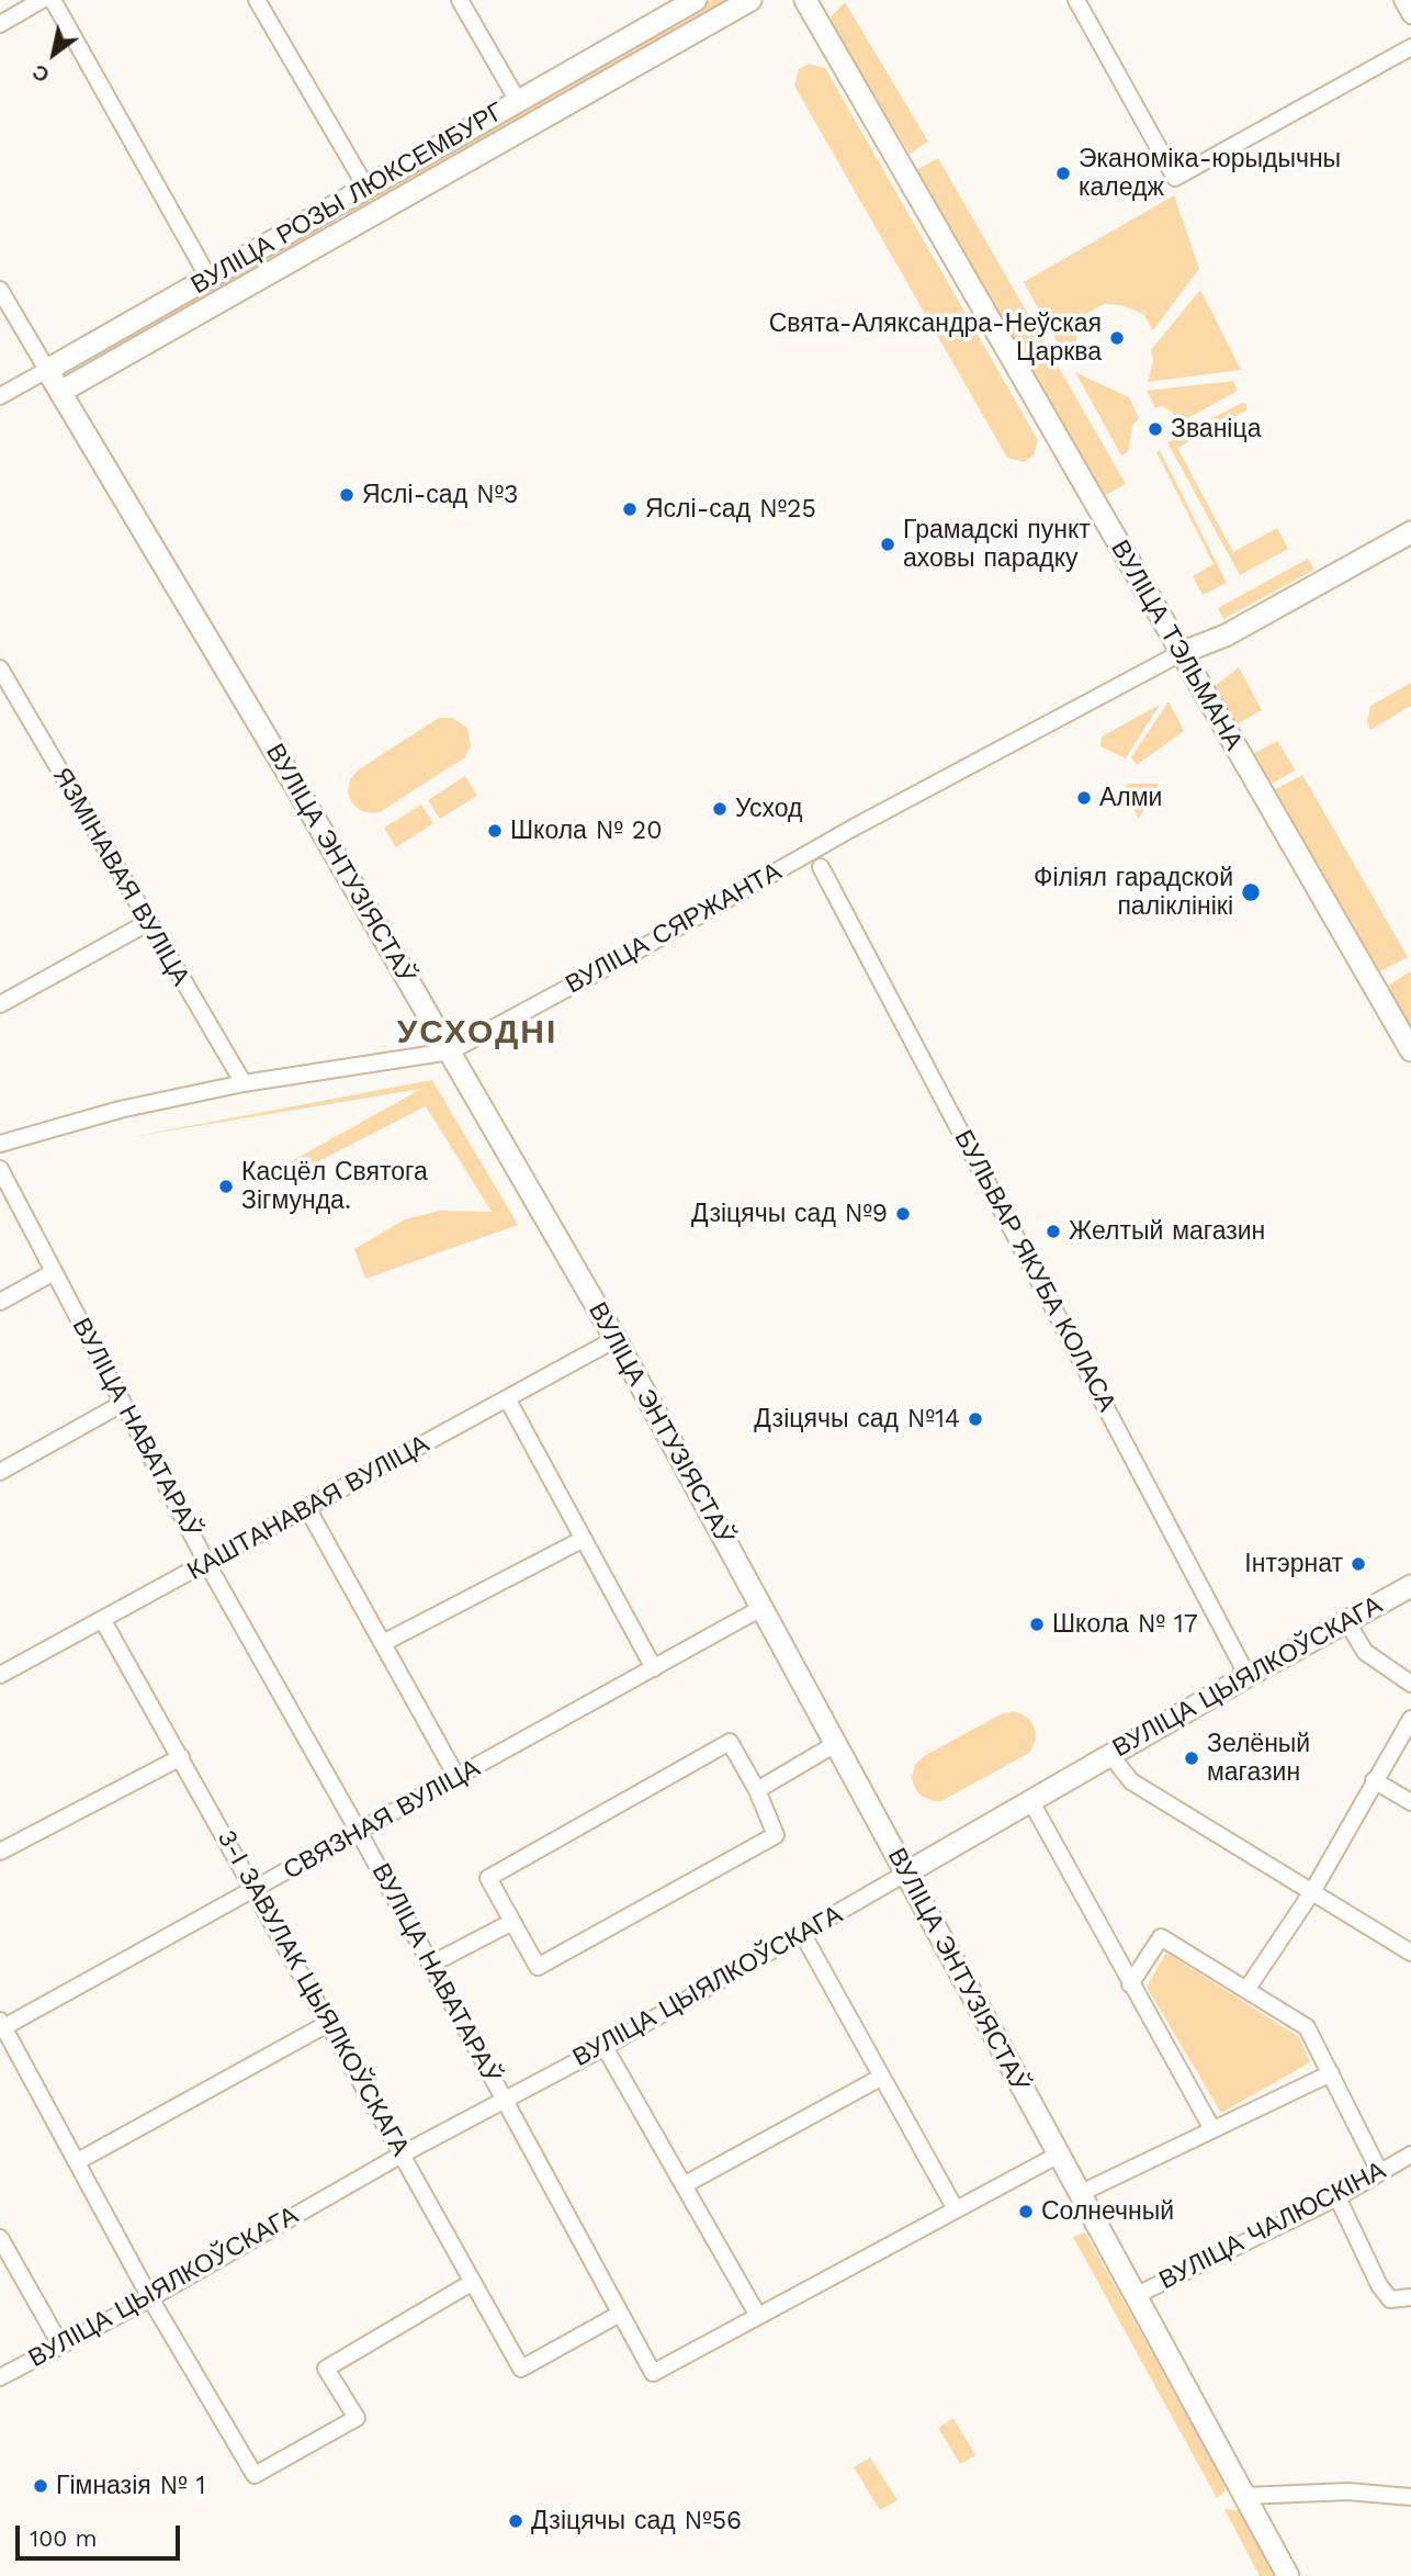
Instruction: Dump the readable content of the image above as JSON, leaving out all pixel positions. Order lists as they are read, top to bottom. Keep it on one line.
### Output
{"streets":{"main road":["ВУЛІЦА РОЗЫ ЛЮКСЕМБУРГ","ВУЛІЦА ТЭЛЬМАНА","ВУЛІЦА ЭНТУЗІЯСТАЎ","ВУЛІЦА ЦЫЯЛКОЎСКАГА"],"street":["ЯЗМІНАВАЯ ВУЛІЦА","ВУЛІЦА СЯРЖАНТА","БУЛЬВАР ЯКУБА КОЛАСА","ВУЛІЦА НАВАТАРАЎ","КАШТАНАВАЯ ВУЛІЦА","СВЯЗНАЯ ВУЛІЦА","3-І ЗАВУЛАК ЦЫЯЛКОЎСКАГА","ВУЛІЦА ЧАЛЮСКІНА"]},"crossings":[["ВУЛІЦА РОЗЫ ЛЮКСЕМБУРГ","ВУЛІЦА ЭНТУЗІЯСТАЎ"],["ВУЛІЦА ТЭЛЬМАНА","ВУЛІЦА СЯРЖАНТА"],["ВУЛІЦА ЭНТУЗІЯСТАЎ","ВУЛІЦА СЯРЖАНТА"],["ВУЛІЦА ЭНТУЗІЯСТАЎ","ВУЛІЦА НАВАТАРАЎ"],["ВУЛІЦА ЭНТУЗІЯСТАЎ","КАШТАНАВАЯ ВУЛІЦА"],["ВУЛІЦА ЭНТУЗІЯСТАЎ","ВУЛІЦА ЦЫЯЛКОЎСКАГА"],["ВУЛІЦА ЭНТУЗІЯСТАЎ","СВЯЗНАЯ ВУЛІЦА"],["ВУЛІЦА ЭНТУЗІЯСТАЎ","ВУЛІЦА ЧАЛЮСКІНА"],["ЯЗМІНАВАЯ ВУЛІЦА","ВУЛІЦА СЯРЖАНТА"],["БУЛЬВАР ЯКУБА КОЛАСА","ВУЛІЦА ЦЫЯЛКОЎСКАГА"],["ВУЛІЦА НАВАТАРАЎ","КАШТАНАВАЯ ВУЛІЦА"],["ВУЛІЦА НАВАТАРАЎ","ВУЛІЦА ЦЫЯЛКОЎСКАГА"],["ВУЛІЦА НАВАТАРАЎ","СВЯЗНАЯ ВУЛІЦА"],["ВУЛІЦА НАВАТАРАЎ","3-І ЗАВУЛАК ЦЫЯЛКОЎСКАГА"],["КАШТАНАВАЯ ВУЛІЦА","3-І ЗАВУЛАК ЦЫЯЛКОЎСКАГА"],["ВУЛІЦА ЦЫЯЛКОЎСКАГА","3-І ЗАВУЛАК ЦЫЯЛКОЎСКАГА"],["СВЯЗНАЯ ВУЛІЦА","3-І ЗАВУЛАК ЦЫЯЛКОЎСКАГА"]],"districts":["УСХОДНІ"],"places":["Эканоміка-юрыдычны каледж","Свята-Аляксандра-Неўская Царква","Званіца","Яслі-сад №3","Яслі-сад №25","Грамадскі пункт аховы парадку","Алми","Усход","Школа № 20","Філіял гарадской паліклінікі","Касцёл Святога Зігмунда.","Дзіцячы сад №9","Желтый магазин","Дзіцячы сад №14","Інтэрнат","Школа № 17","Зелёный магазин","Солнечный","Гімназія № 1","Дзіцячы сад №56"],"scale_bar":"100 m","north":"bottom left"}
